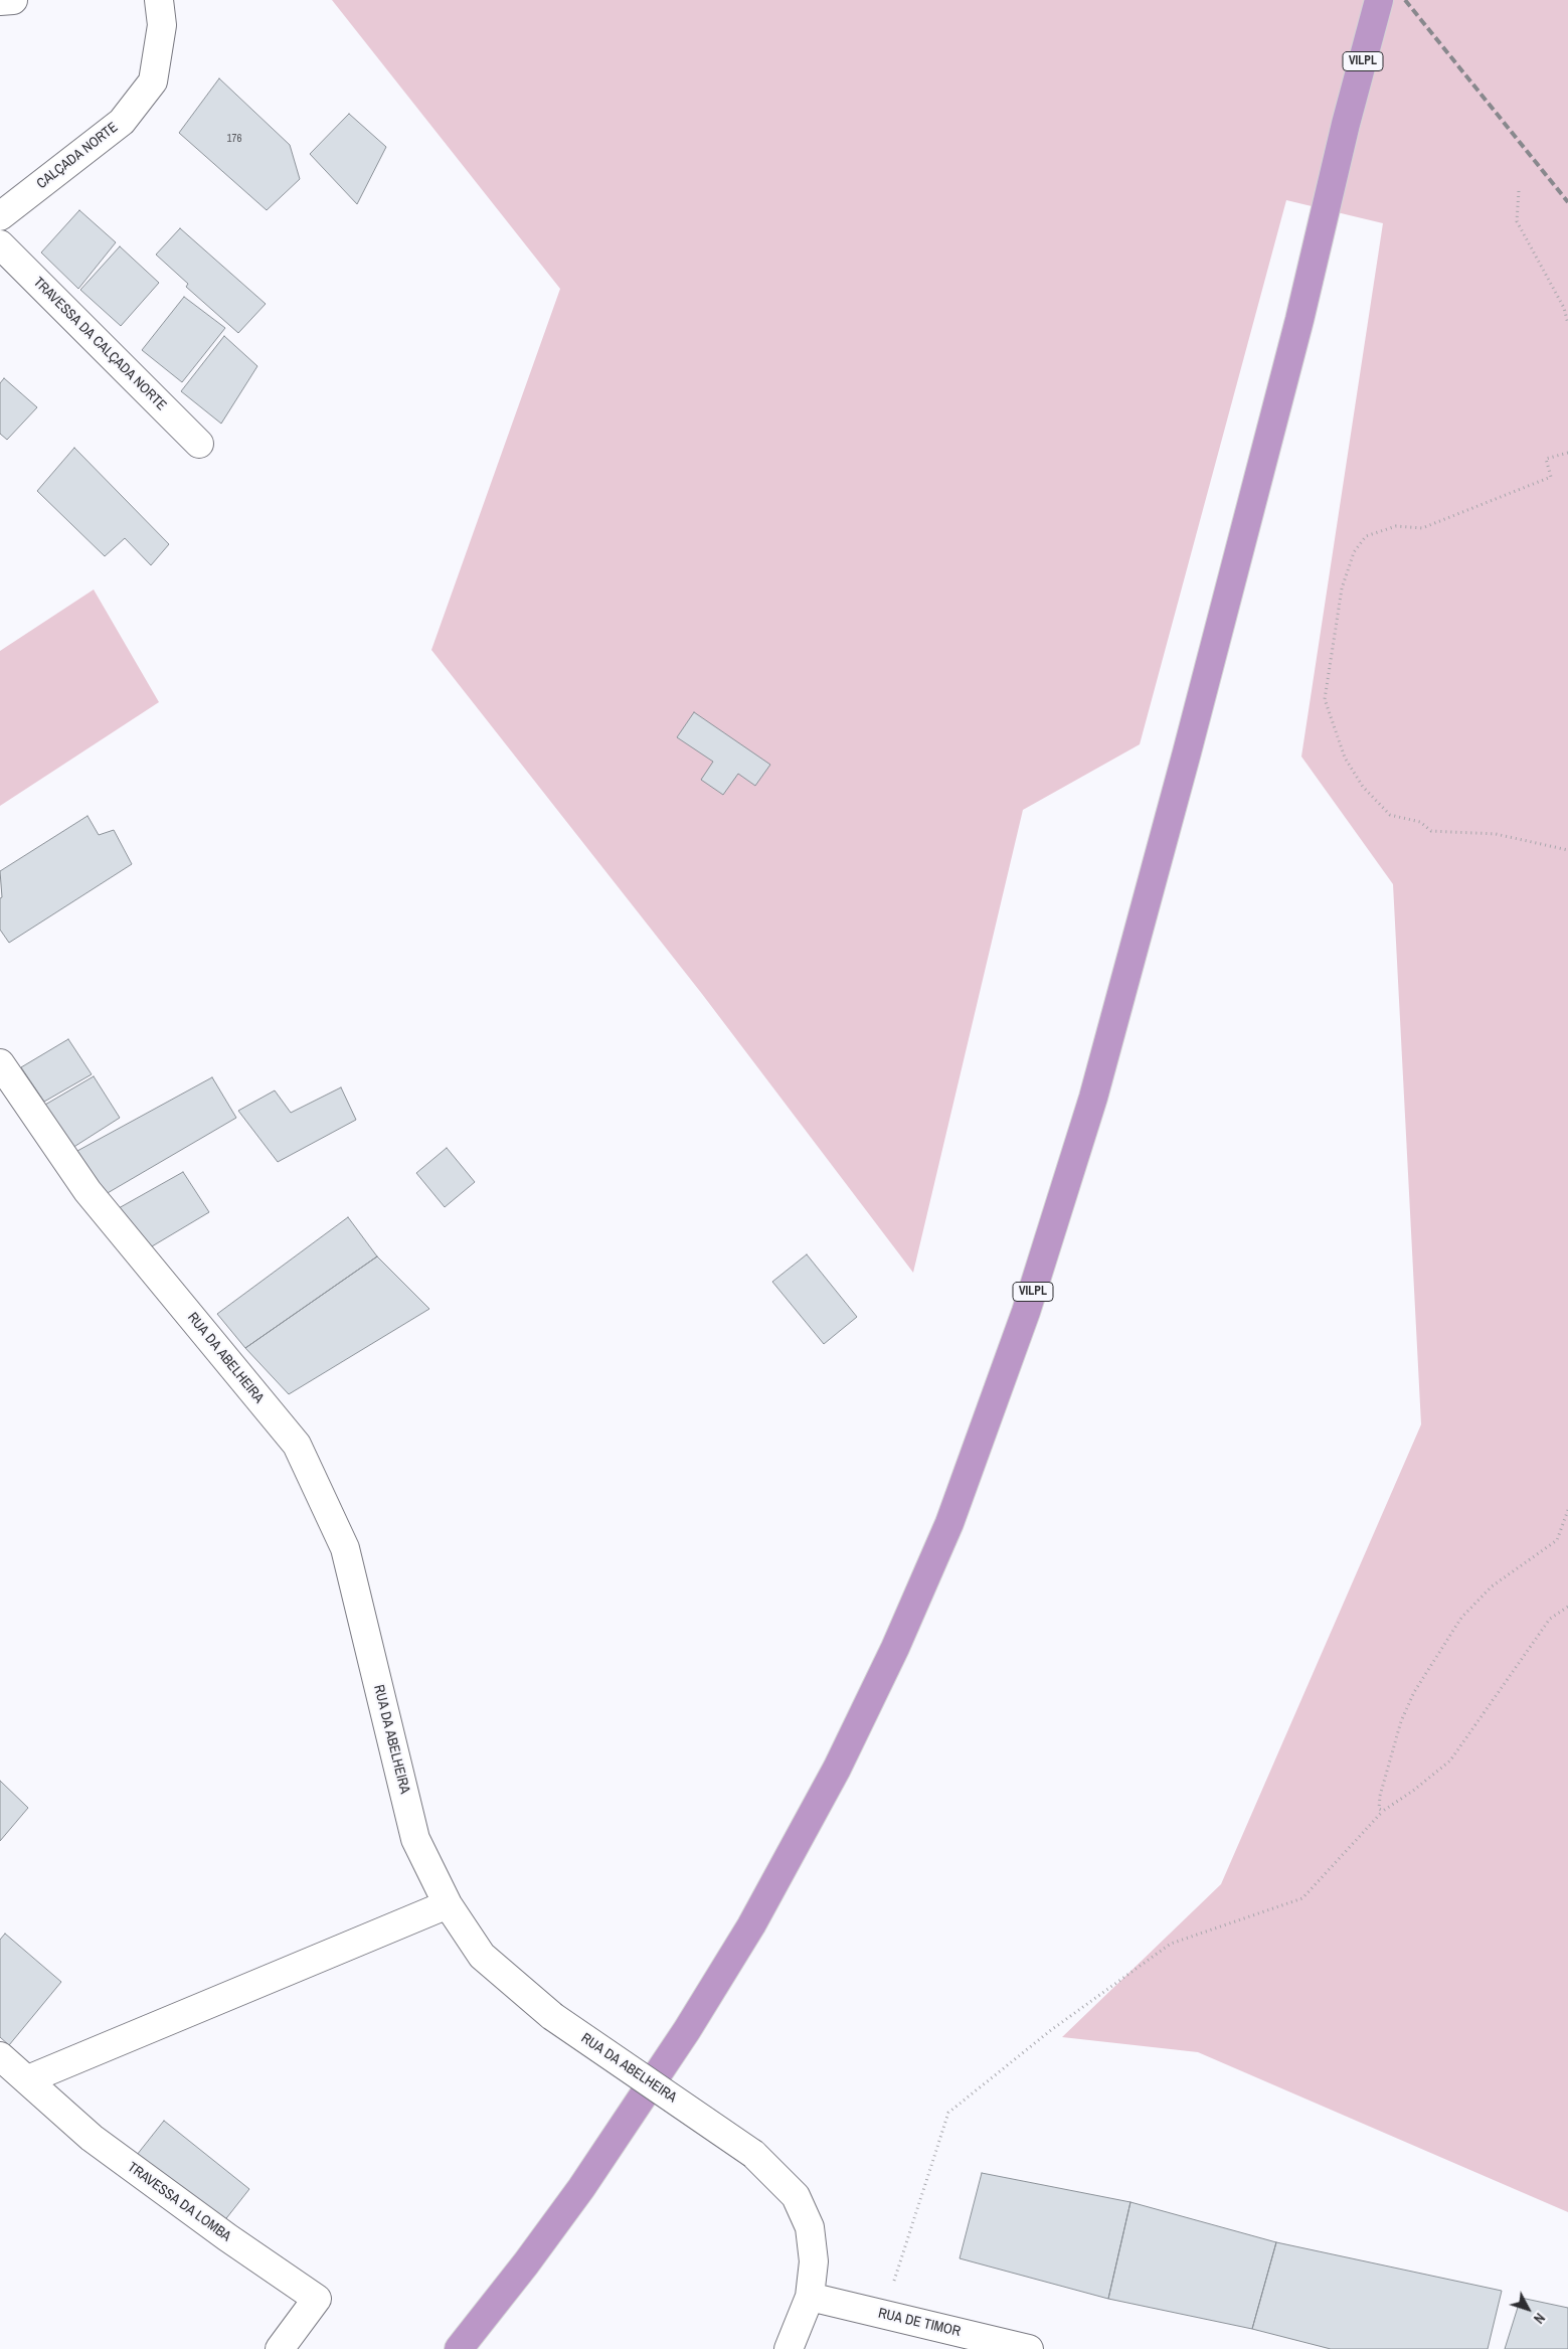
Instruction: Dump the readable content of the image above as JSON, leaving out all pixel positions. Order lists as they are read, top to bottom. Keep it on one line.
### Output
{"streets":{"highway":["VILPL"],"street":["CALÇADA NORTE","TRAVESSA DA CALÇADA NORTE","RUA DA ABELHEIRA","TRAVESSA DA LOMBA","RUA DE TIMOR"]},"crossings":[["RUA DA ABELHEIRA","RUA DE TIMOR"]],"house_numbers":["176"],"north":"bottom right"}
